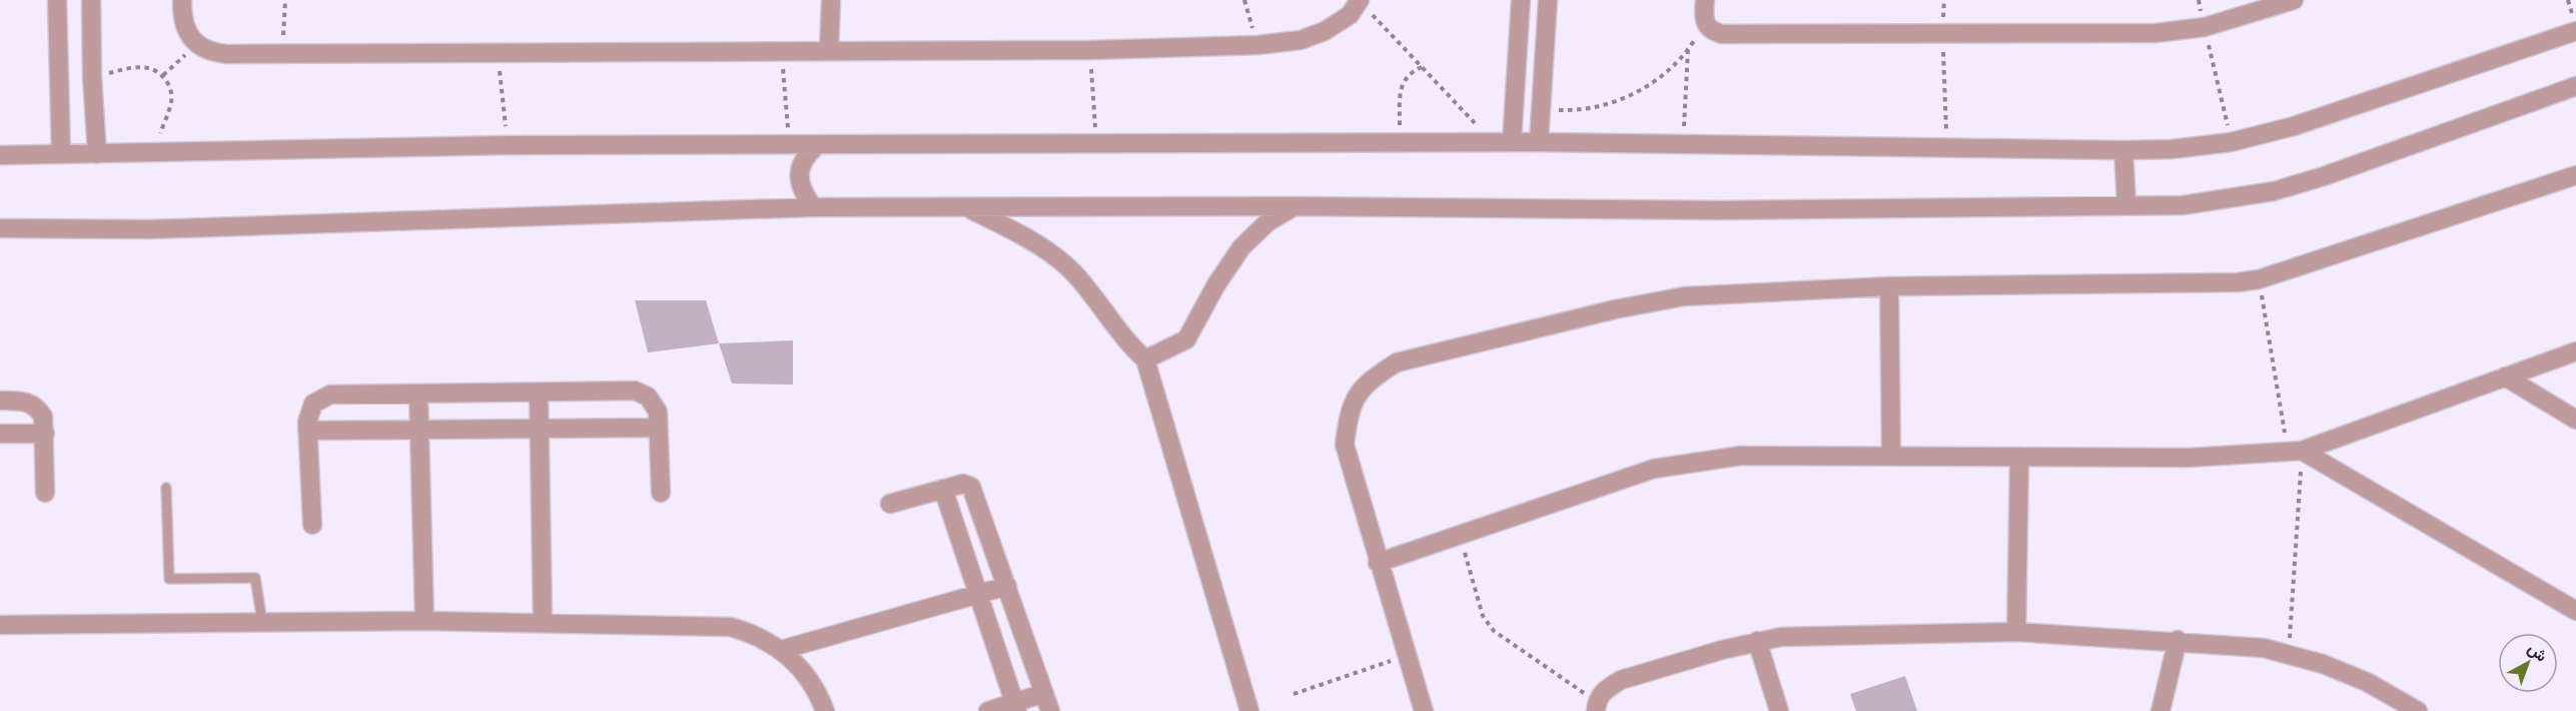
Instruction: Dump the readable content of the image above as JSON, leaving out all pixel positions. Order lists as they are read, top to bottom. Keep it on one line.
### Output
{"north":"top right"}
